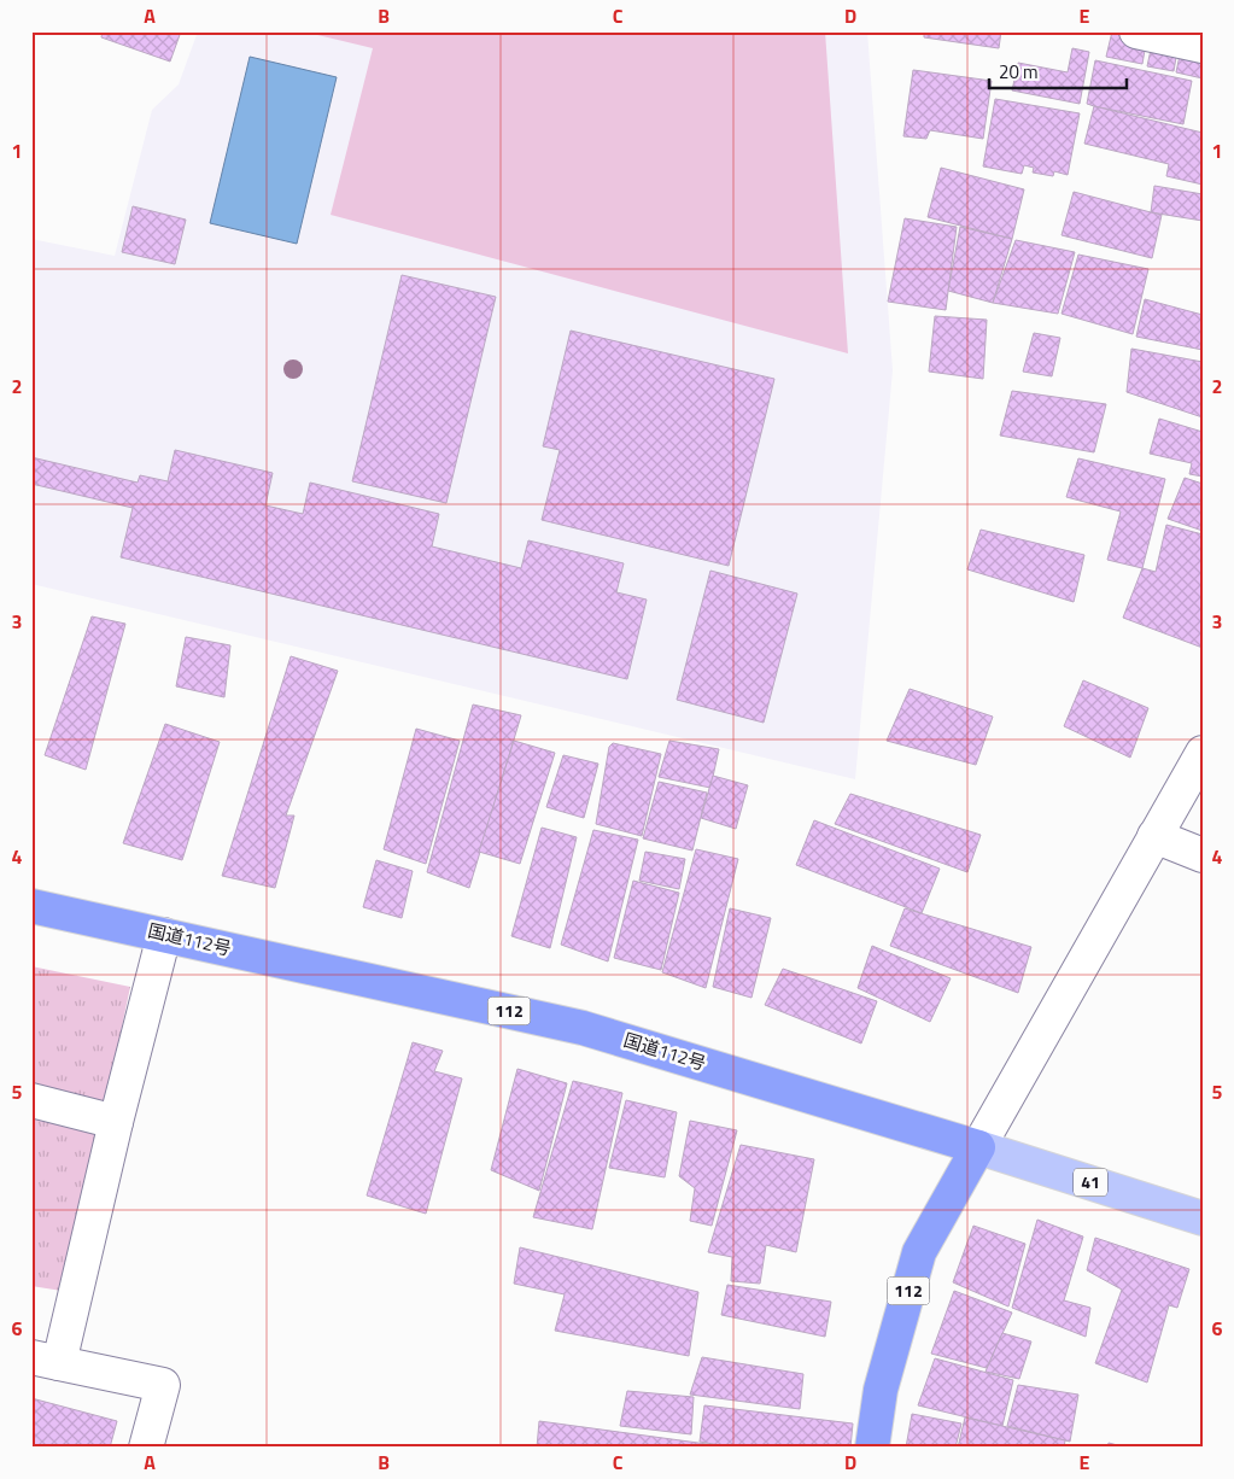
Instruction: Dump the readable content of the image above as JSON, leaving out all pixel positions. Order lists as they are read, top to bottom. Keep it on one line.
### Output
{"streets":{"highway":["国道112号","112"],"main road":["41"]},"crossings":[["国道112号","112"],["国道112号","41"],["112","41"]],"scale_bar":"20 m","grid":{"columns":["A","B","C","D","E"],"rows":["1","2","3","4","5","6"]}}
